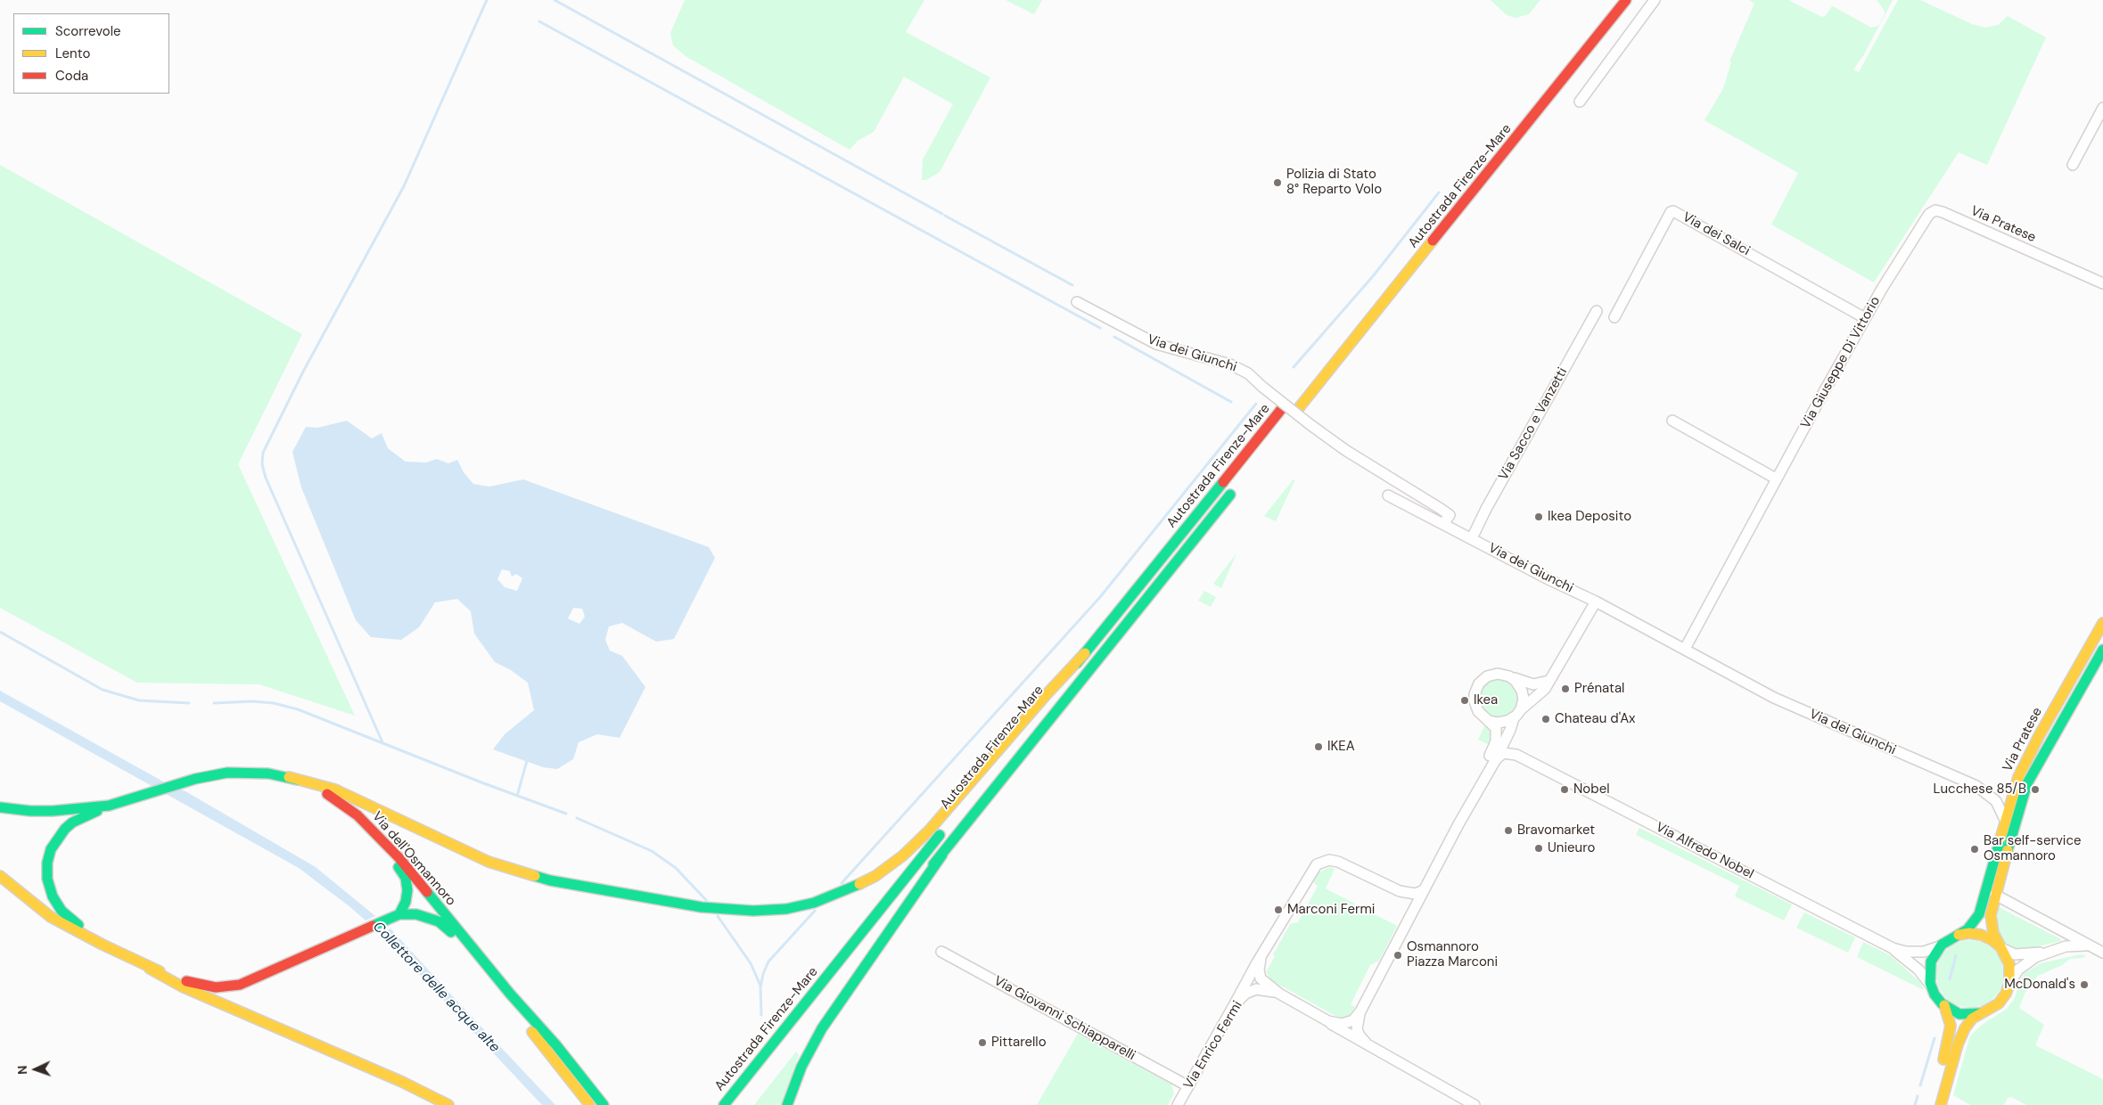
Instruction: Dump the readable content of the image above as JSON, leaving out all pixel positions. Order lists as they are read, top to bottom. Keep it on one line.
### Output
{"streets":{"main road":["Autostrada Firenze-Mare","Via Pratese","Via dell'Osmannoro"],"street":["Via dei Salci","Via dei Giunchi","Via Giuseppe Di Vittorio","Via Sacco e Vanzetti","Via Alfredo Nobel","Via Giovanni Schiapparelli","Via Enrico Fermi"]},"crossings":[["Via Pratese","Via dei Giunchi"],["Via Pratese","Via Giuseppe Di Vittorio"],["Via Pratese","Via Alfredo Nobel"],["Via dei Salci","Via Giuseppe Di Vittorio"],["Via dei Giunchi","Via Giuseppe Di Vittorio"],["Via dei Giunchi","Via Sacco e Vanzetti"],["Via Giovanni Schiapparelli","Via Enrico Fermi"]],"water":["Collettore delle acque alte"],"places":["Polizia di Stato 8° Reparto Volo","Ikea Deposito","Prénatal","Ikea","Chateau d'Ax","IKEA","Nobel","Lucchese 85/B","Bravomarket","Unieuro","Bar self-service Osmannoro","Marconi Fermi","Osmannoro Piazza Marconi","McDonald's","Pittarello"],"legend":["Scorrevole","Lento","Coda"],"north":"left"}
